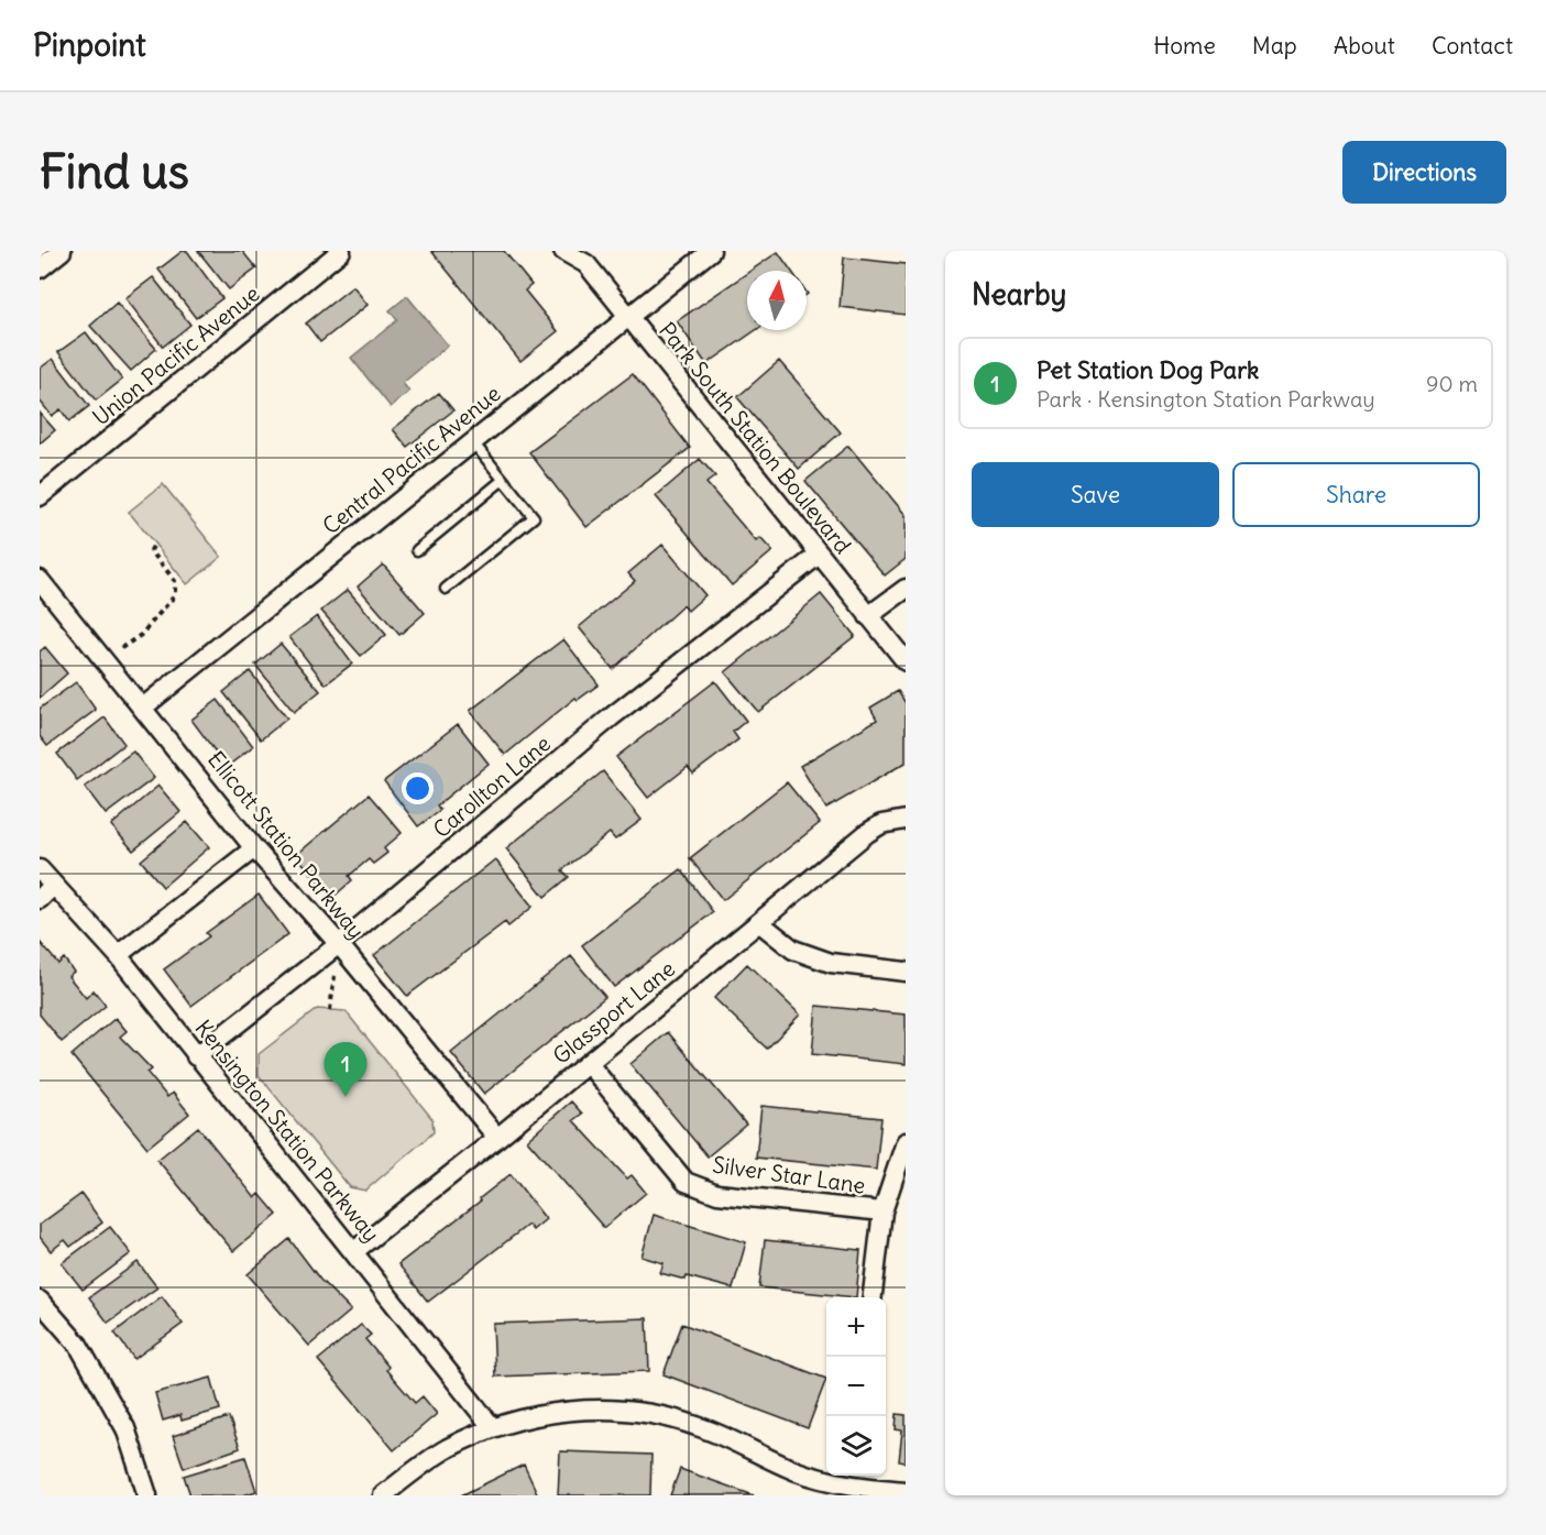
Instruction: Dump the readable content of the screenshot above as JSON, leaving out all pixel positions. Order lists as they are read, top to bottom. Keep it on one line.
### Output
{"streets":{"street":["Union Pacific Avenue","Park South Station Boulevard","Central Pacific Avenue","Carollton Lane","Ellicott Station Parkway","Glassport Lane","Kensington Station Parkway","Silver Star Lane"]},"crossings":[["Park South Station Boulevard","Central Pacific Avenue"],["Park South Station Boulevard","Carollton Lane"],["Central Pacific Avenue","Ellicott Station Parkway"],["Carollton Lane","Ellicott Station Parkway"],["Carollton Lane","Kensington Station Parkway"],["Ellicott Station Parkway","Glassport Lane"],["Glassport Lane","Kensington Station Parkway"],["Glassport Lane","Silver Star Lane"]],"north":"top","page":{"header":"Pinpoint","nav":["Home","Map","About","Contact"],"buttons":["Directions",["Save","Share"]],"title":"Find us","heading":"Nearby","list":[{"mark":"1","name":"Pet Station Dog Park","note":"Park · Kensington Station Parkway","value":"90 m"}],"pins":"1","map_buttons":["+","−"]}}
